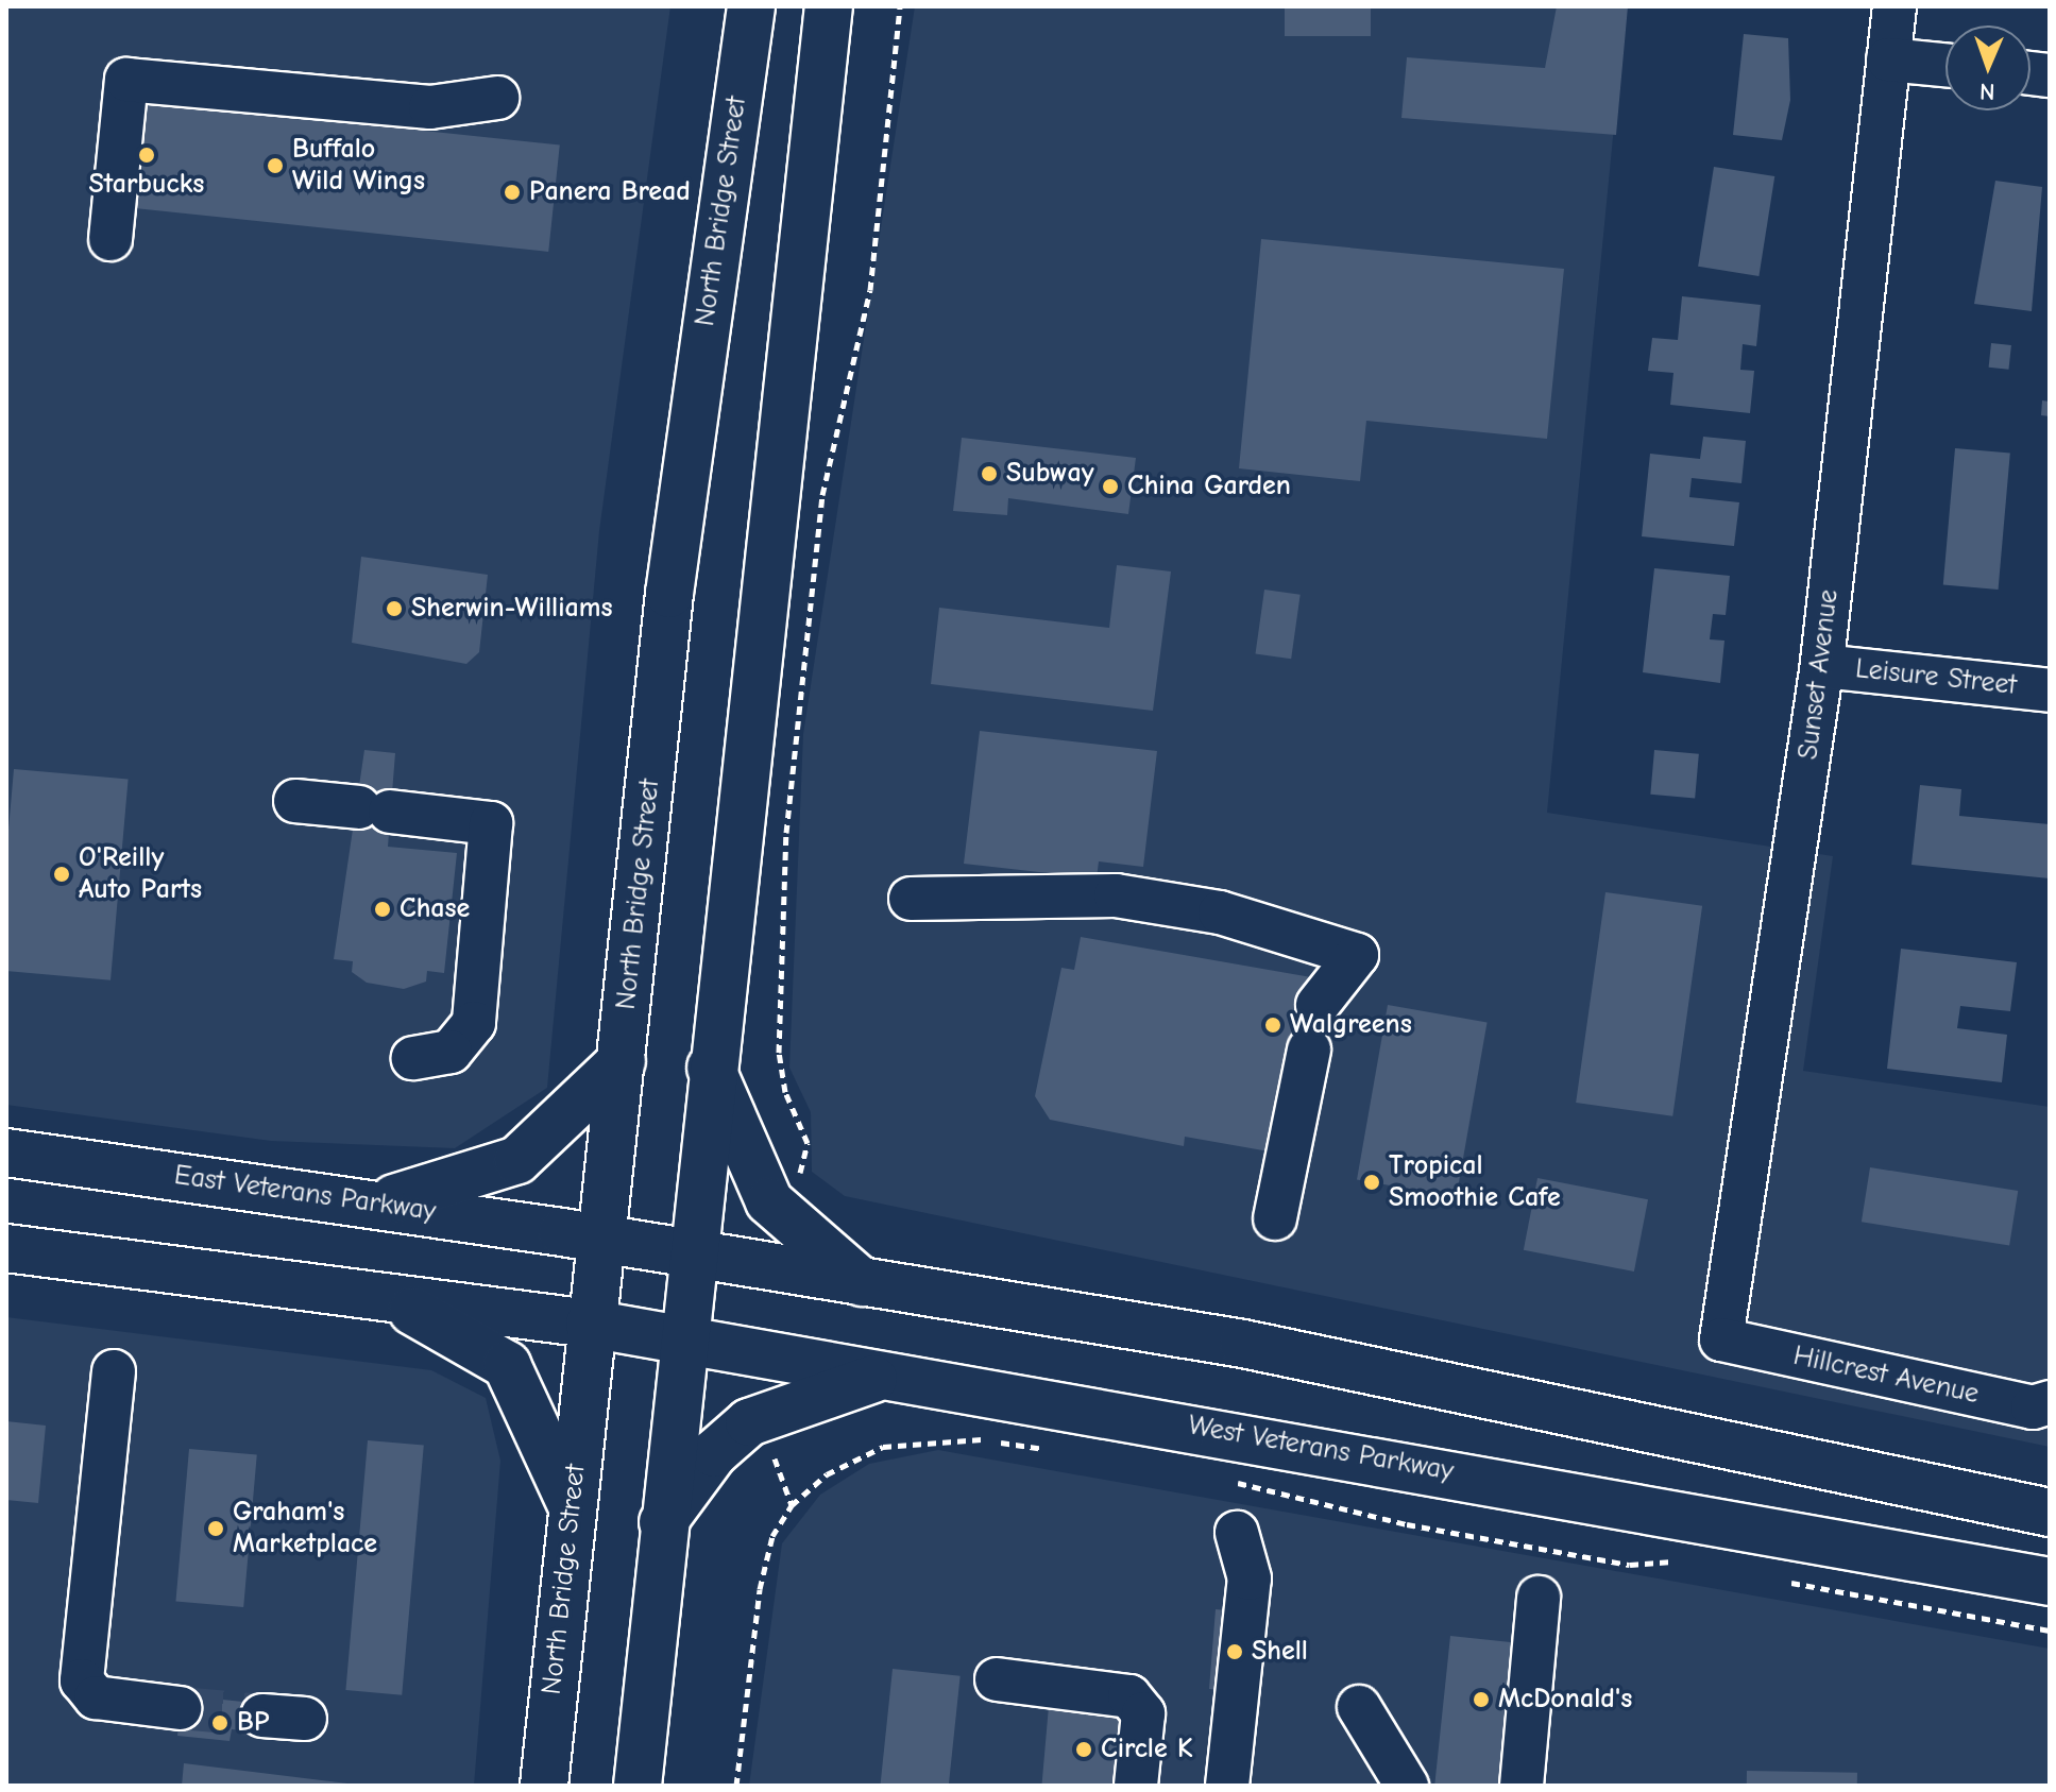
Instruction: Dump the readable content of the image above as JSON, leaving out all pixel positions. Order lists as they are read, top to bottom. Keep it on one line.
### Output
{"streets":{"main road":["North Bridge Street","East Veterans Parkway","West Veterans Parkway"],"street":["Sunset Avenue","Leisure Street","Hillcrest Avenue"]},"crossings":[["North Bridge Street","East Veterans Parkway"],["North Bridge Street","West Veterans Parkway"],["Sunset Avenue","Leisure Street"],["Sunset Avenue","Hillcrest Avenue"]],"places":["Starbucks","Buffalo Wild Wings","Panera Bread","Subway","China Garden","Sherwin-Williams","O'Reilly Auto Parts","Chase","Walgreens","Tropical Smoothie Cafe","Graham's Marketplace","Shell","McDonald's","BP","Circle K"],"north":"bottom"}
